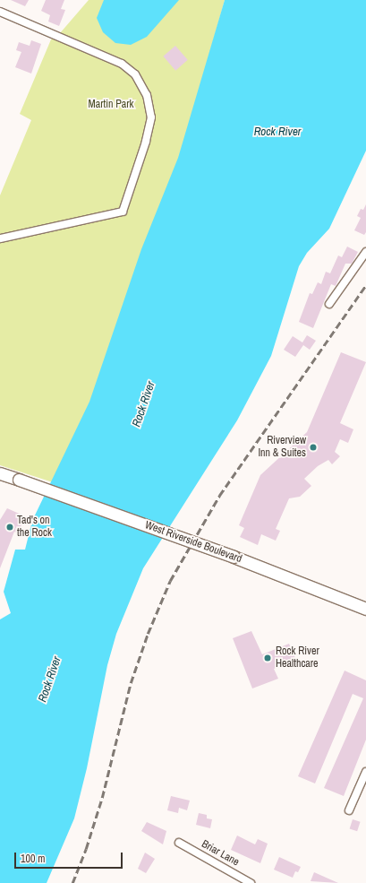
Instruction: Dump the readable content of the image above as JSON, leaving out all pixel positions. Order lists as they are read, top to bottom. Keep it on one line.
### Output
{"streets":{"main road":["West Riverside Boulevard"],"street":["Briar Lane"]},"water":["Rock River"],"parks":["Martin Park"],"places":["Riverview Inn & Suites","Tad's on the Rock","Rock River Healthcare"],"scale_bar":"100 m"}
